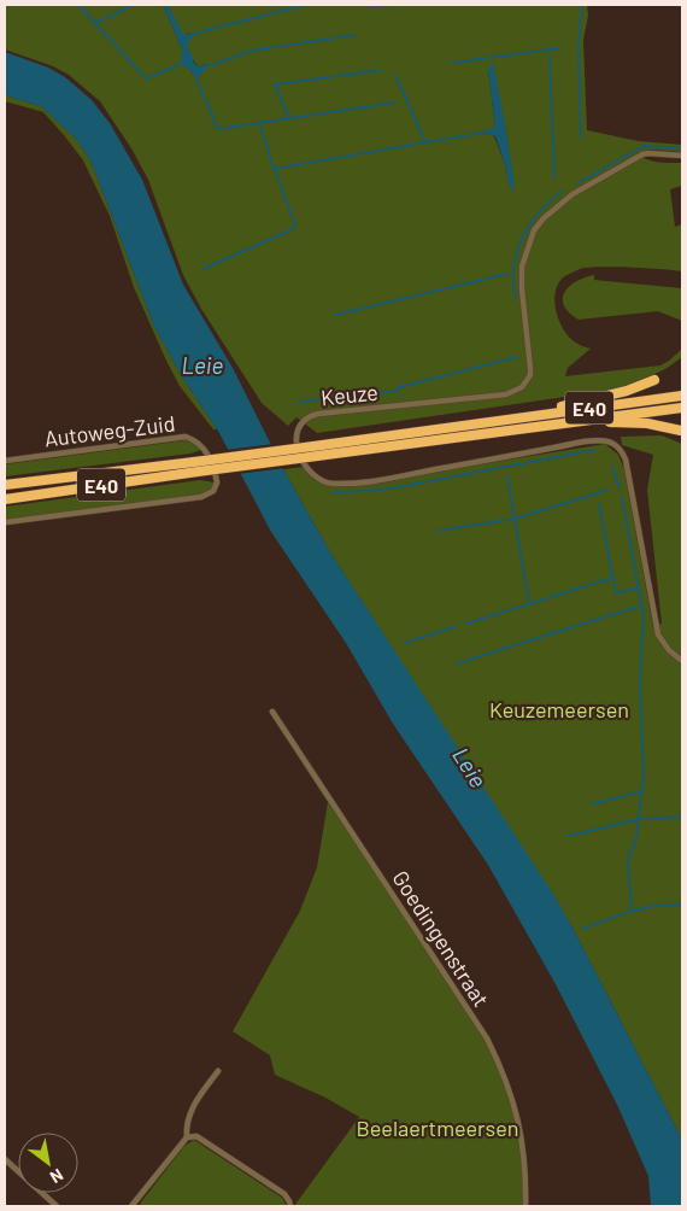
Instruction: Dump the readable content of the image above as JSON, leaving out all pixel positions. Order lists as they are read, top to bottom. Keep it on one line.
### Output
{"streets":{"highway":["E40"],"street":["Keuze","Autoweg-Zuid","Goedingenstraat"]},"water":["Leie"],"parks":["Keuzemeersen","Beelaertmeersen"],"north":"bottom right"}
